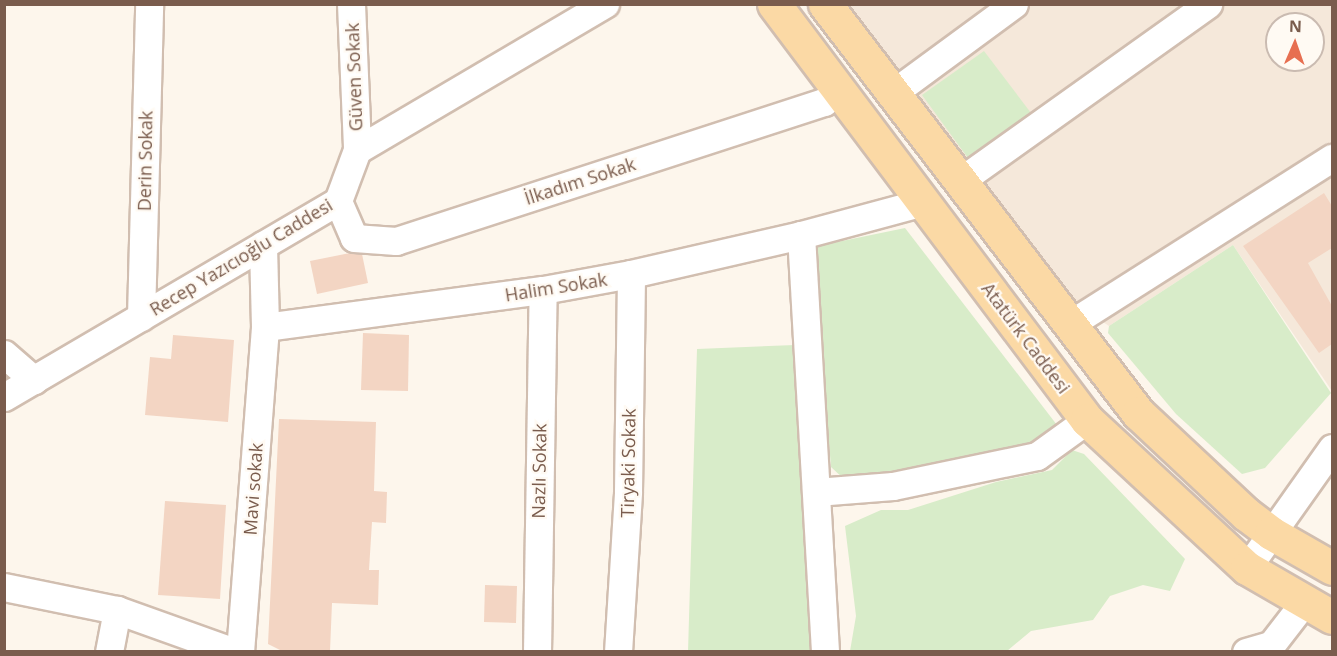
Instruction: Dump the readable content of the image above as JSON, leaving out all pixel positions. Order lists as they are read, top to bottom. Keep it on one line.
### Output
{"streets":{"main road":["Atatürk Caddesi"],"street":["Güven Sokak","Derin Sokak","İlkadım Sokak","Recep Yazıcıoğlu Caddesi","Halim Sokak","Tiryaki Sokak","Nazlı Sokak","Mavi sokak"]},"crossings":[["Güven Sokak","Recep Yazıcıoğlu Caddesi"],["Derin Sokak","Recep Yazıcıoğlu Caddesi"],["İlkadım Sokak","Recep Yazıcıoğlu Caddesi"],["İlkadım Sokak","Atatürk Caddesi"],["Halim Sokak","Atatürk Caddesi"],["Halim Sokak","Tiryaki Sokak"],["Halim Sokak","Nazlı Sokak"],["Halim Sokak","Mavi sokak"]],"north":"top"}
